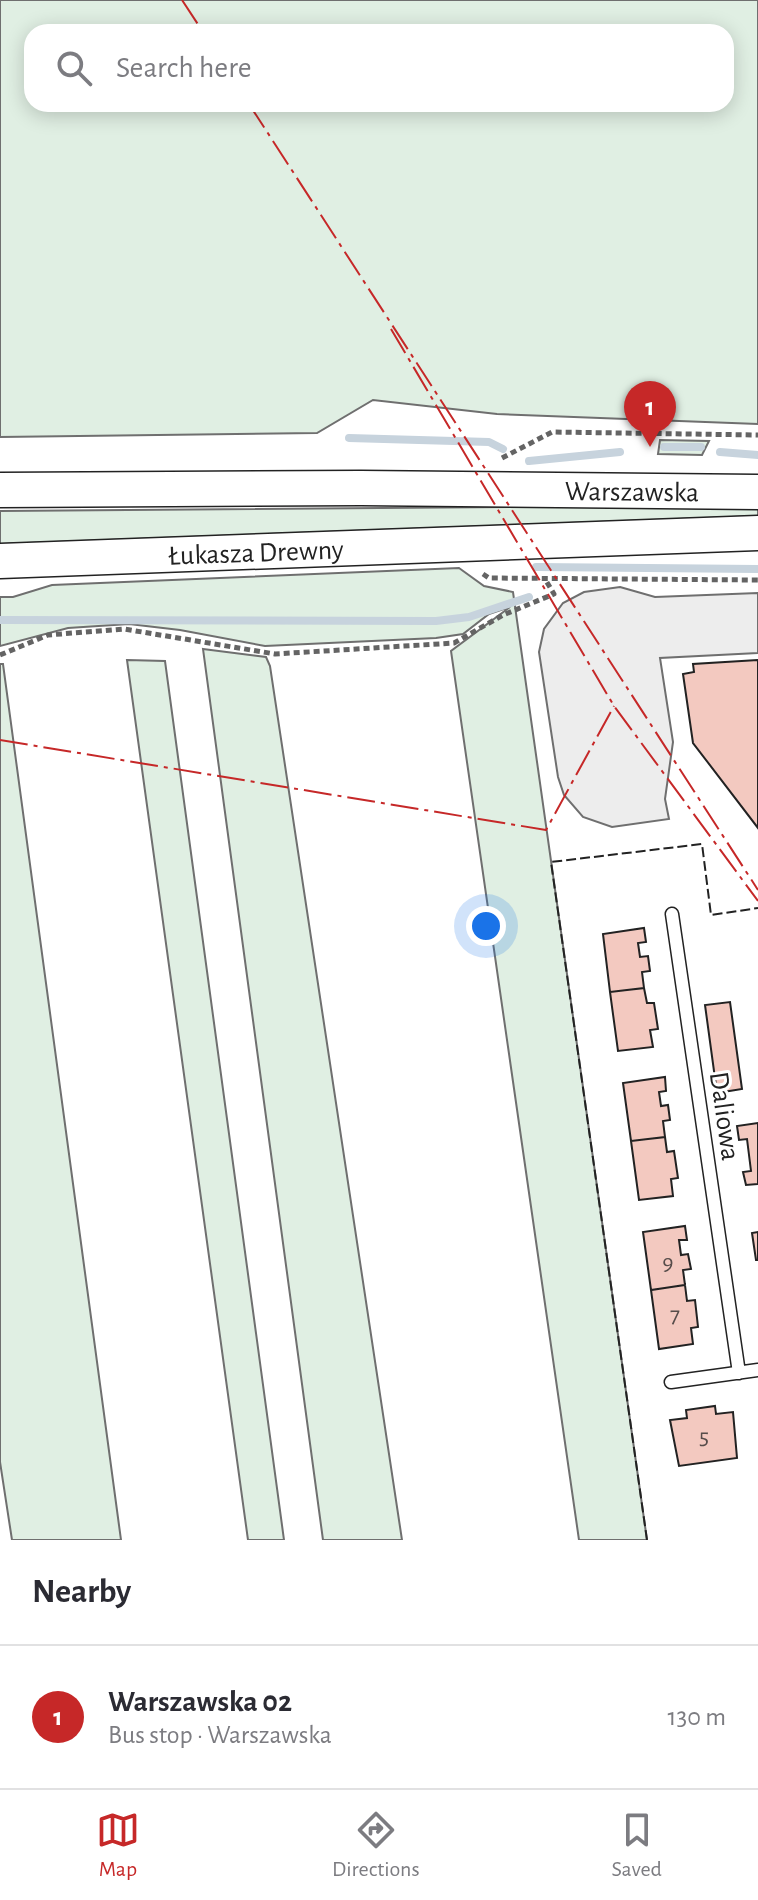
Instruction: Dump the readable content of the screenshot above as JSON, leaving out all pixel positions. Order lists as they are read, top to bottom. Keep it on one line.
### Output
{"streets":{"main road":["Warszawska","Łukasza Drewny"],"lane":["Daliowa"]},"crossings":[["Warszawska","Łukasza Drewny"]],"house_numbers":["9","7","5"],"page":{"search":"Search here","pins":"1","heading":"Nearby","list":[{"mark":"1","name":"Warszawska 02","note":"Bus stop · Warszawska","value":"130 m"}],"nav":["Map","Directions","Saved"]}}
